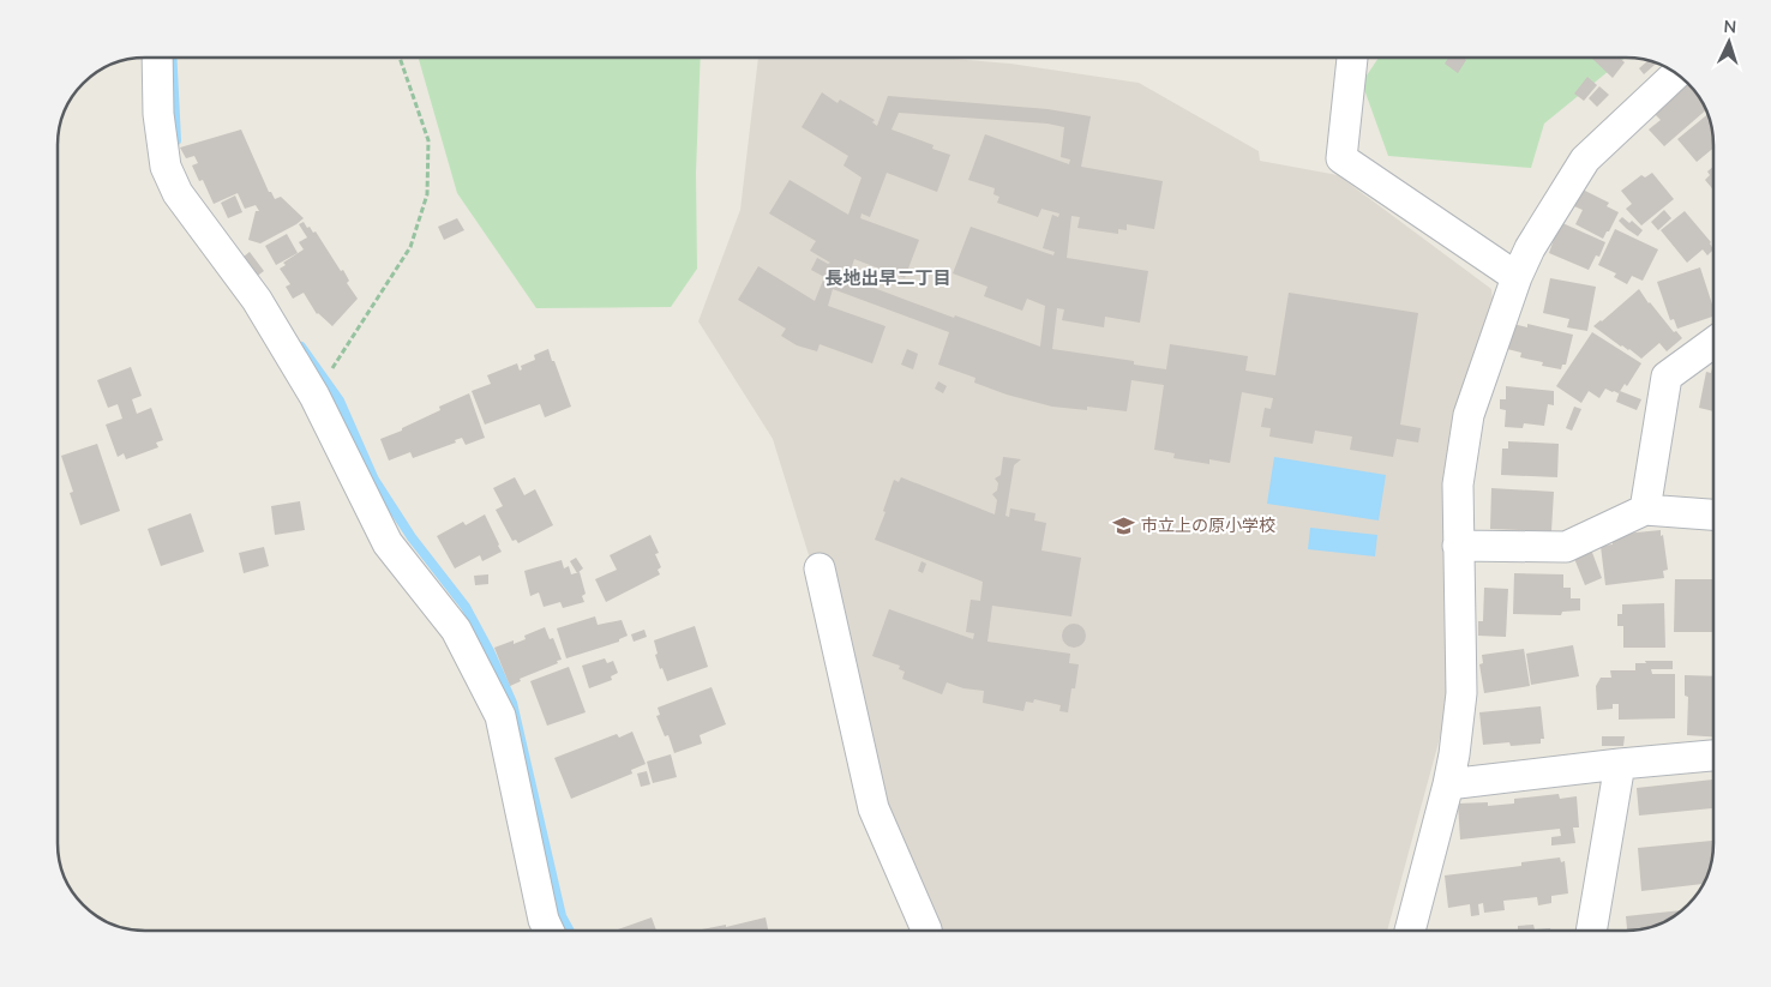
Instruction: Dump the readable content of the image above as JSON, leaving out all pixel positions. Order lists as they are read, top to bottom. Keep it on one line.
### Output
{"districts":["長地出早二丁目"],"places":{"school or university":["市立上の原小学校"]},"north":"top"}
